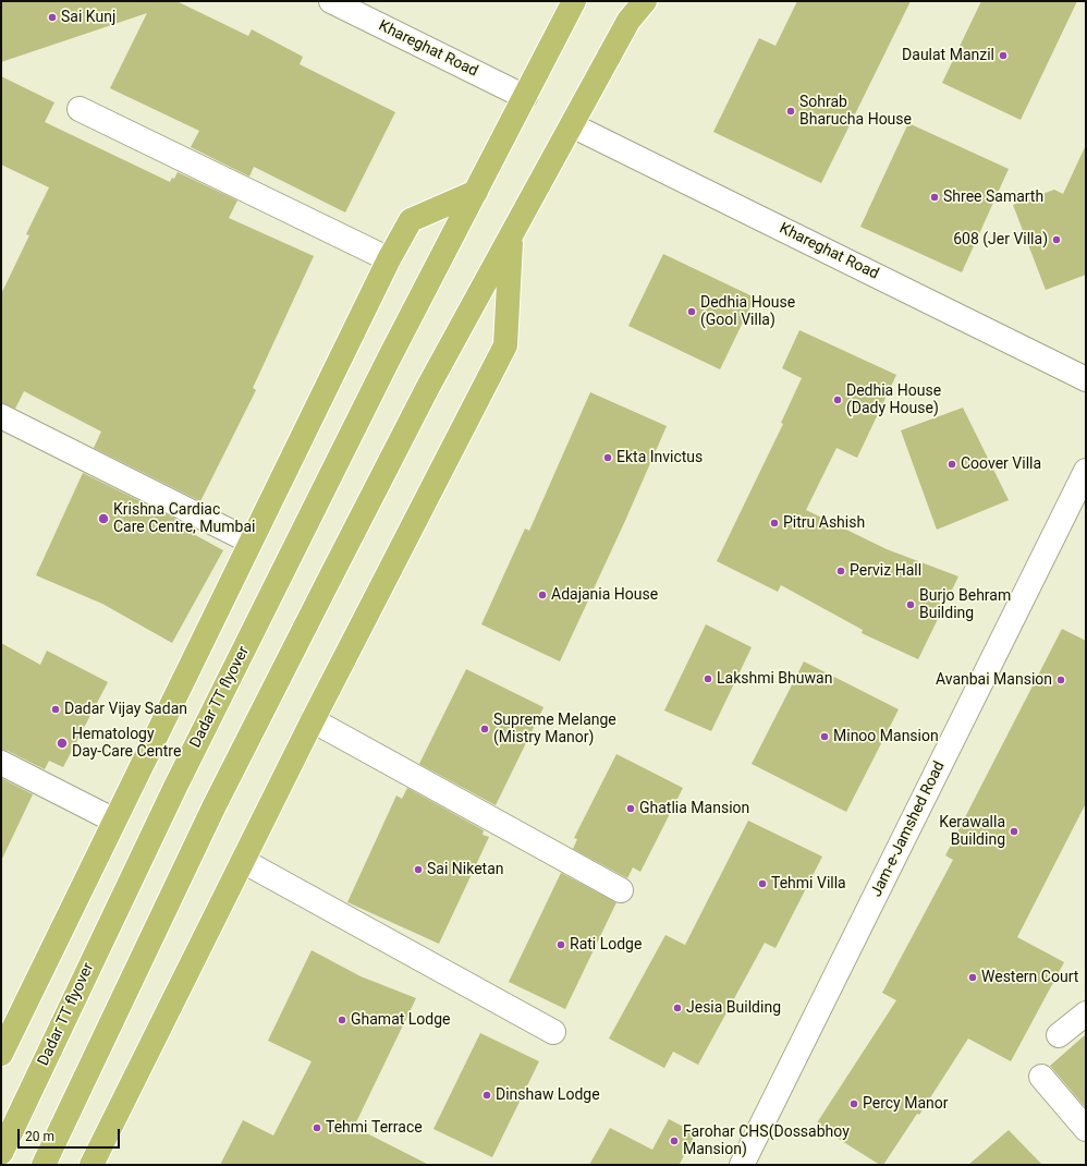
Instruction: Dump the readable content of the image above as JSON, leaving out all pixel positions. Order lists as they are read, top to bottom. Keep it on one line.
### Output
{"streets":{"highway":["Dadar TT flyover"],"street":["Khareghat Road","Jam-e-Jamshed Road"]},"crossings":[["Khareghat Road","Dadar TT flyover"]],"places":["Sai Kunj","Daulat Manzil","Sohrab Bharucha House","Shree Samarth","608 (Jer Villa)","Dedhia House (Gool Villa)","Dedhia House (Dady House)","Ekta Invictus","Coover Villa","Krishna Cardiac Care Centre, Mumbai","Pitru Ashish","Perviz Hall","Adajania House","Burjo Behram Building","Lakshmi Bhuwan","Avanbai Mansion","Dadar Vijay Sadan","Supreme Melange (Mistry Manor)","Minoo Mansion","Hematology Day-Care Centre","Ghatlia Mansion","Kerawalla Building","Sai Niketan","Tehmi Villa","Rati Lodge","Western Court","Jesia Building","Ghamat Lodge","Dinshaw Lodge","Percy Manor","Tehmi Terrace","Farohar CHS(Dossabhoy Mansion)"],"scale_bar":"20 m"}
